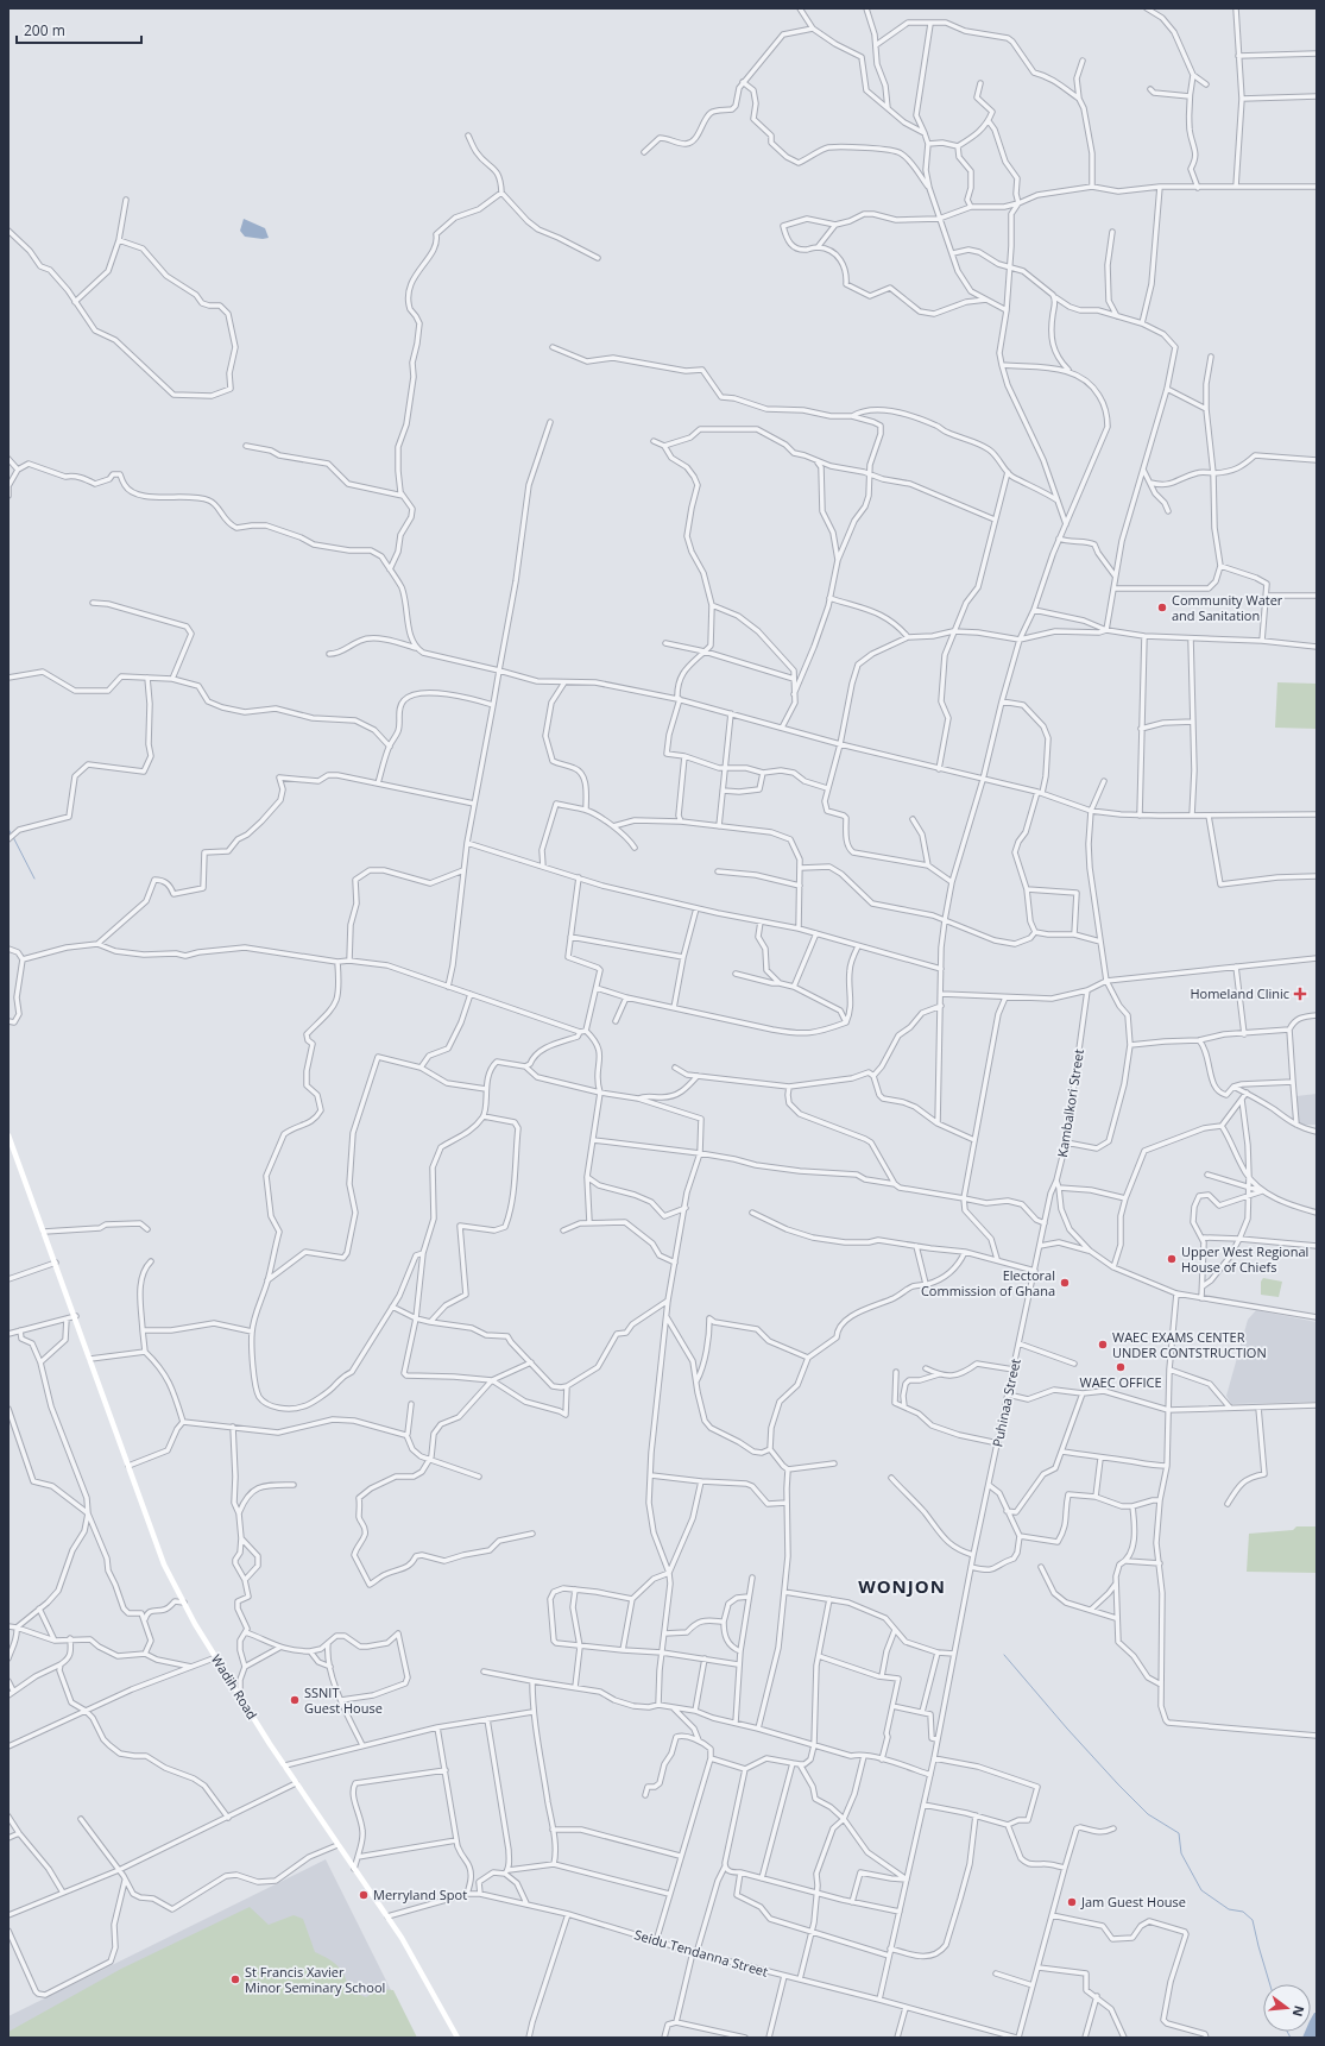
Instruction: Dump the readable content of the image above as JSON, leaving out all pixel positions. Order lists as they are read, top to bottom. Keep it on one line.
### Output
{"streets":{"street":["Kambalkori Street","Puhinaa Street","Wadih Road","Seidu Tendanna Street"]},"crossings":[["Kambalkori Street","Puhinaa Street"],["Puhinaa Street","Seidu Tendanna Street"],["Wadih Road","Seidu Tendanna Street"]],"districts":["WONJON"],"places":{"other":["Community Water and Sanitation","Upper West Regional House of Chiefs","Electoral Commission of Ghana","WAEC EXAMS CENTER UNDER CONTSTRUCTION","WAEC OFFICE","SSNIT Guest House","Merryland Spot","Jam Guest House","St Francis Xavier Minor Seminary School"],"health":["Homeland Clinic"]},"scale_bar":"200 m","north":"right"}
